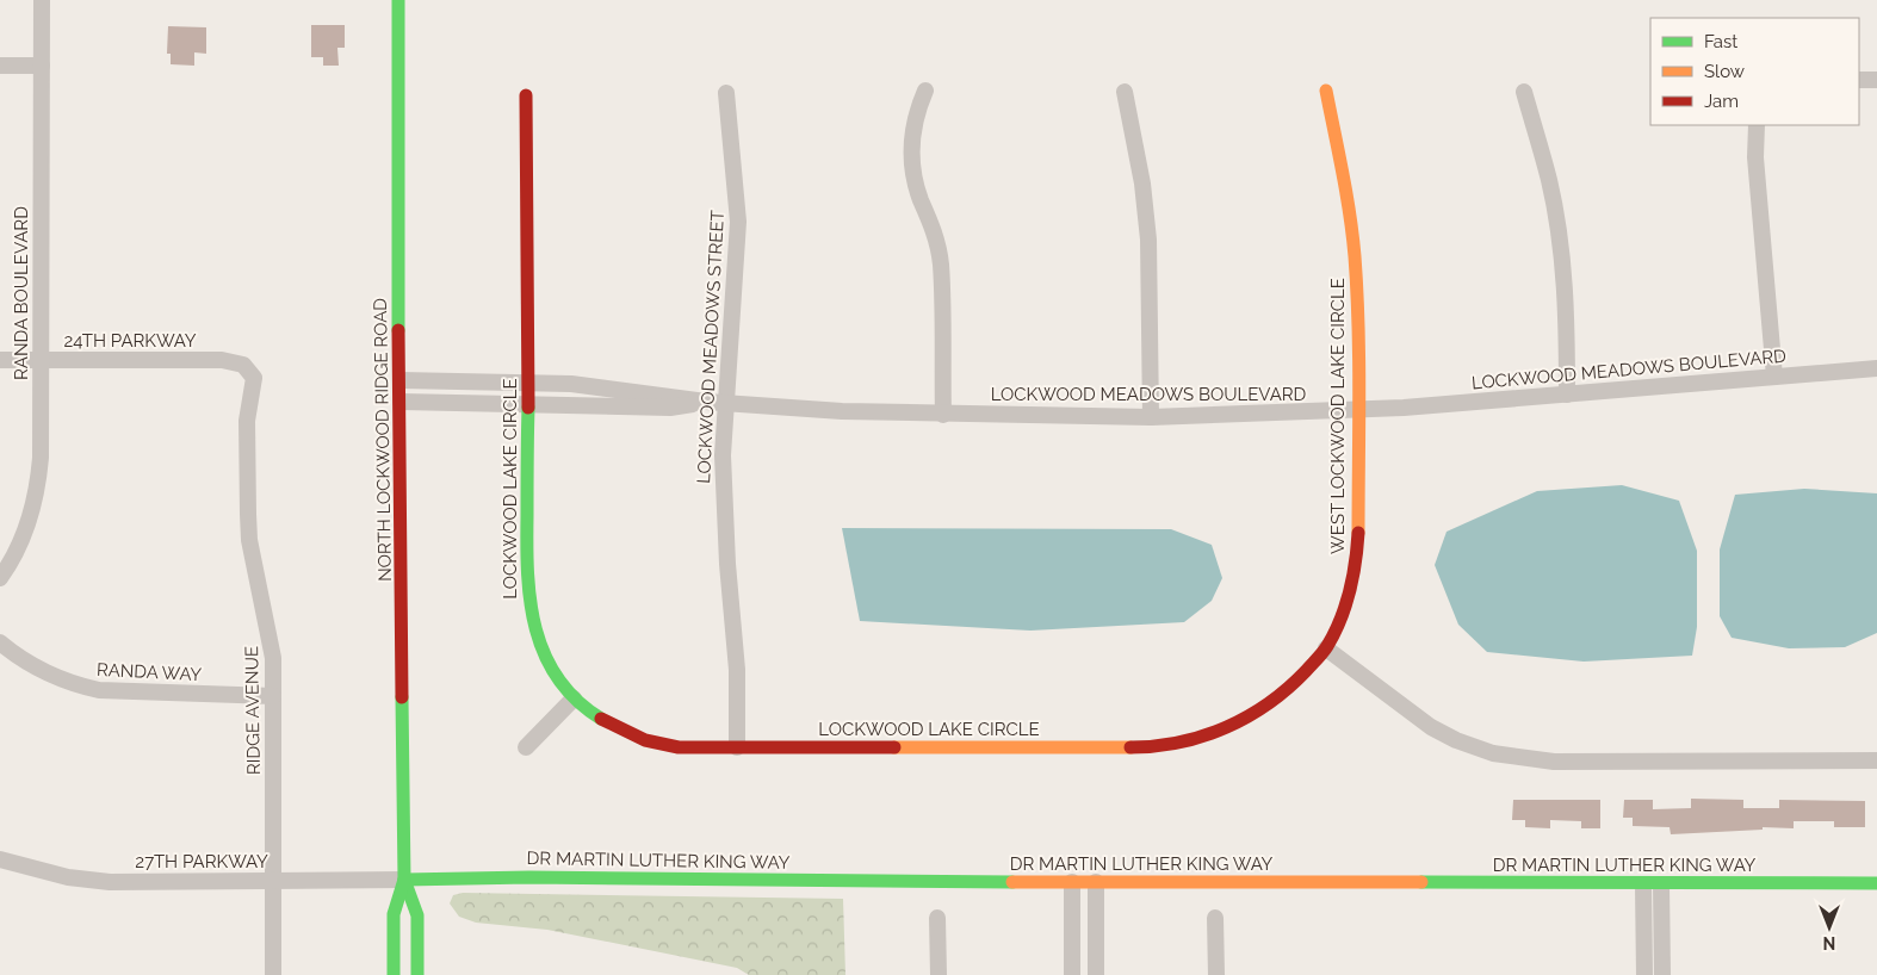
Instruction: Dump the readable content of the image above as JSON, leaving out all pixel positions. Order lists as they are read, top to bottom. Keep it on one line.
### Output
{"streets":{"street":["RANDA BOULEVARD","24TH PARKWAY","LOCKWOOD MEADOWS STREET","LOCKWOOD MEADOWS BOULEVARD","WEST LOCKWOOD LAKE CIRCLE","NORTH LOCKWOOD RIDGE ROAD","LOCKWOOD LAKE CIRCLE","RANDA WAY","RIDGE AVENUE","DR MARTIN LUTHER KING WAY","27TH PARKWAY"]},"crossings":[["RANDA BOULEVARD","24TH PARKWAY"],["24TH PARKWAY","RIDGE AVENUE"],["LOCKWOOD MEADOWS STREET","LOCKWOOD MEADOWS BOULEVARD"],["LOCKWOOD MEADOWS STREET","LOCKWOOD LAKE CIRCLE"],["LOCKWOOD MEADOWS BOULEVARD","WEST LOCKWOOD LAKE CIRCLE"],["LOCKWOOD MEADOWS BOULEVARD","NORTH LOCKWOOD RIDGE ROAD"],["LOCKWOOD MEADOWS BOULEVARD","LOCKWOOD LAKE CIRCLE"],["WEST LOCKWOOD LAKE CIRCLE","LOCKWOOD LAKE CIRCLE"],["NORTH LOCKWOOD RIDGE ROAD","DR MARTIN LUTHER KING WAY"],["NORTH LOCKWOOD RIDGE ROAD","27TH PARKWAY"],["RANDA WAY","RIDGE AVENUE"],["RIDGE AVENUE","27TH PARKWAY"],["DR MARTIN LUTHER KING WAY","27TH PARKWAY"]],"legend":["Fast","Slow","Jam"],"north":"bottom"}
